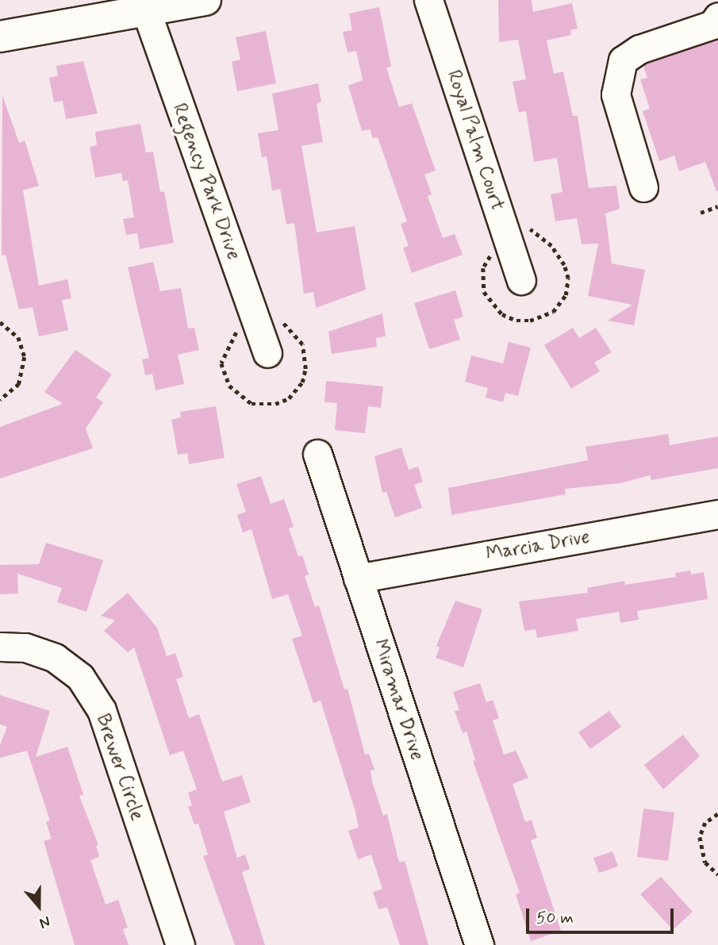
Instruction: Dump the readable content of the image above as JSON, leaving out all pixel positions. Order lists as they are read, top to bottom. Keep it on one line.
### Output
{"streets":{"street":["Royal Palm Court","Regency Park Drive","Marcia Drive","Miramar Drive","Brewer Circle"]},"crossings":[["Marcia Drive","Miramar Drive"]],"scale_bar":"50 m","north":"bottom"}
